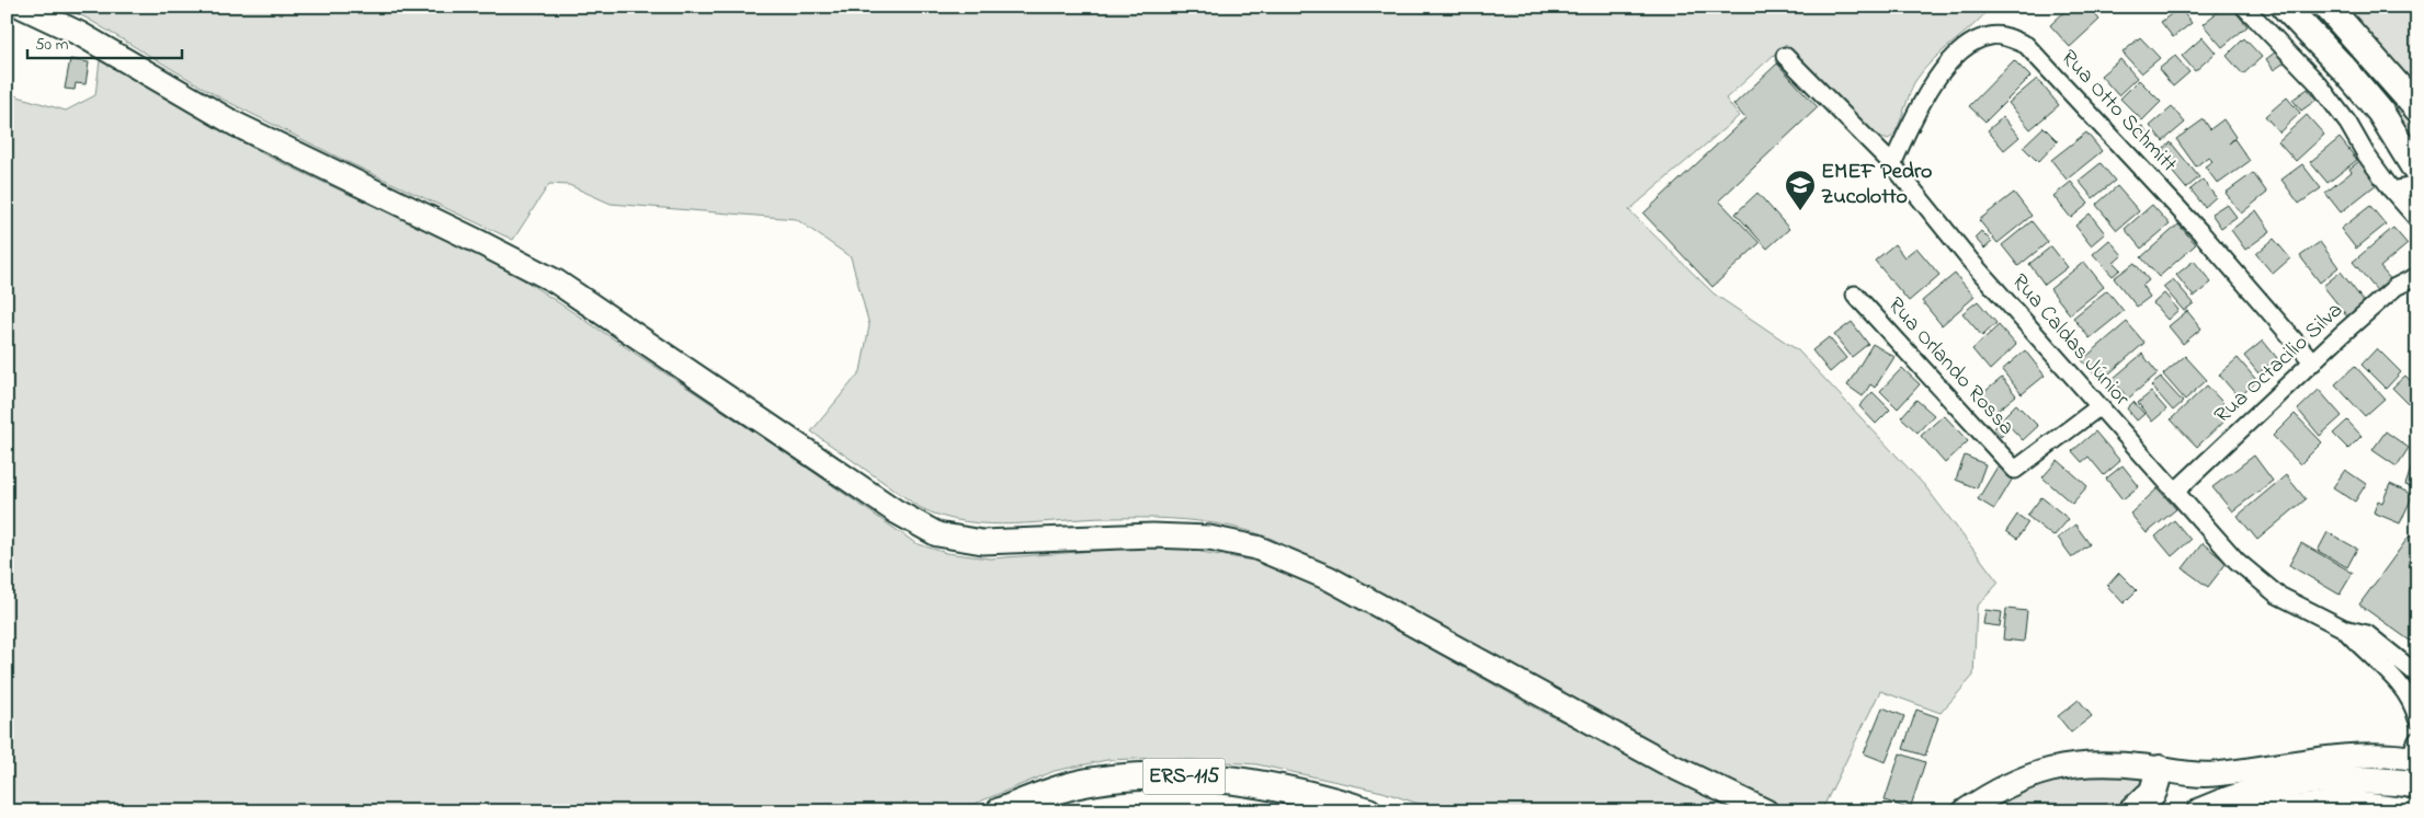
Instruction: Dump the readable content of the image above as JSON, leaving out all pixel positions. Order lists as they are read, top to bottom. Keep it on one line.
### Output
{"streets":{"main road":["ERS-115"],"street":["Rua Otto Schmitt","Rua Caldas Júnior","Rua Octacilio Silva","Rua Orlando Rossa"]},"crossings":[["Rua Otto Schmitt","Rua Caldas Júnior"],["Rua Otto Schmitt","Rua Octacilio Silva"],["Rua Caldas Júnior","Rua Octacilio Silva"],["Rua Caldas Júnior","Rua Orlando Rossa"]],"places":{"school or university":["EMEF Pedro Zucolotto"]},"scale_bar":"50 m"}
